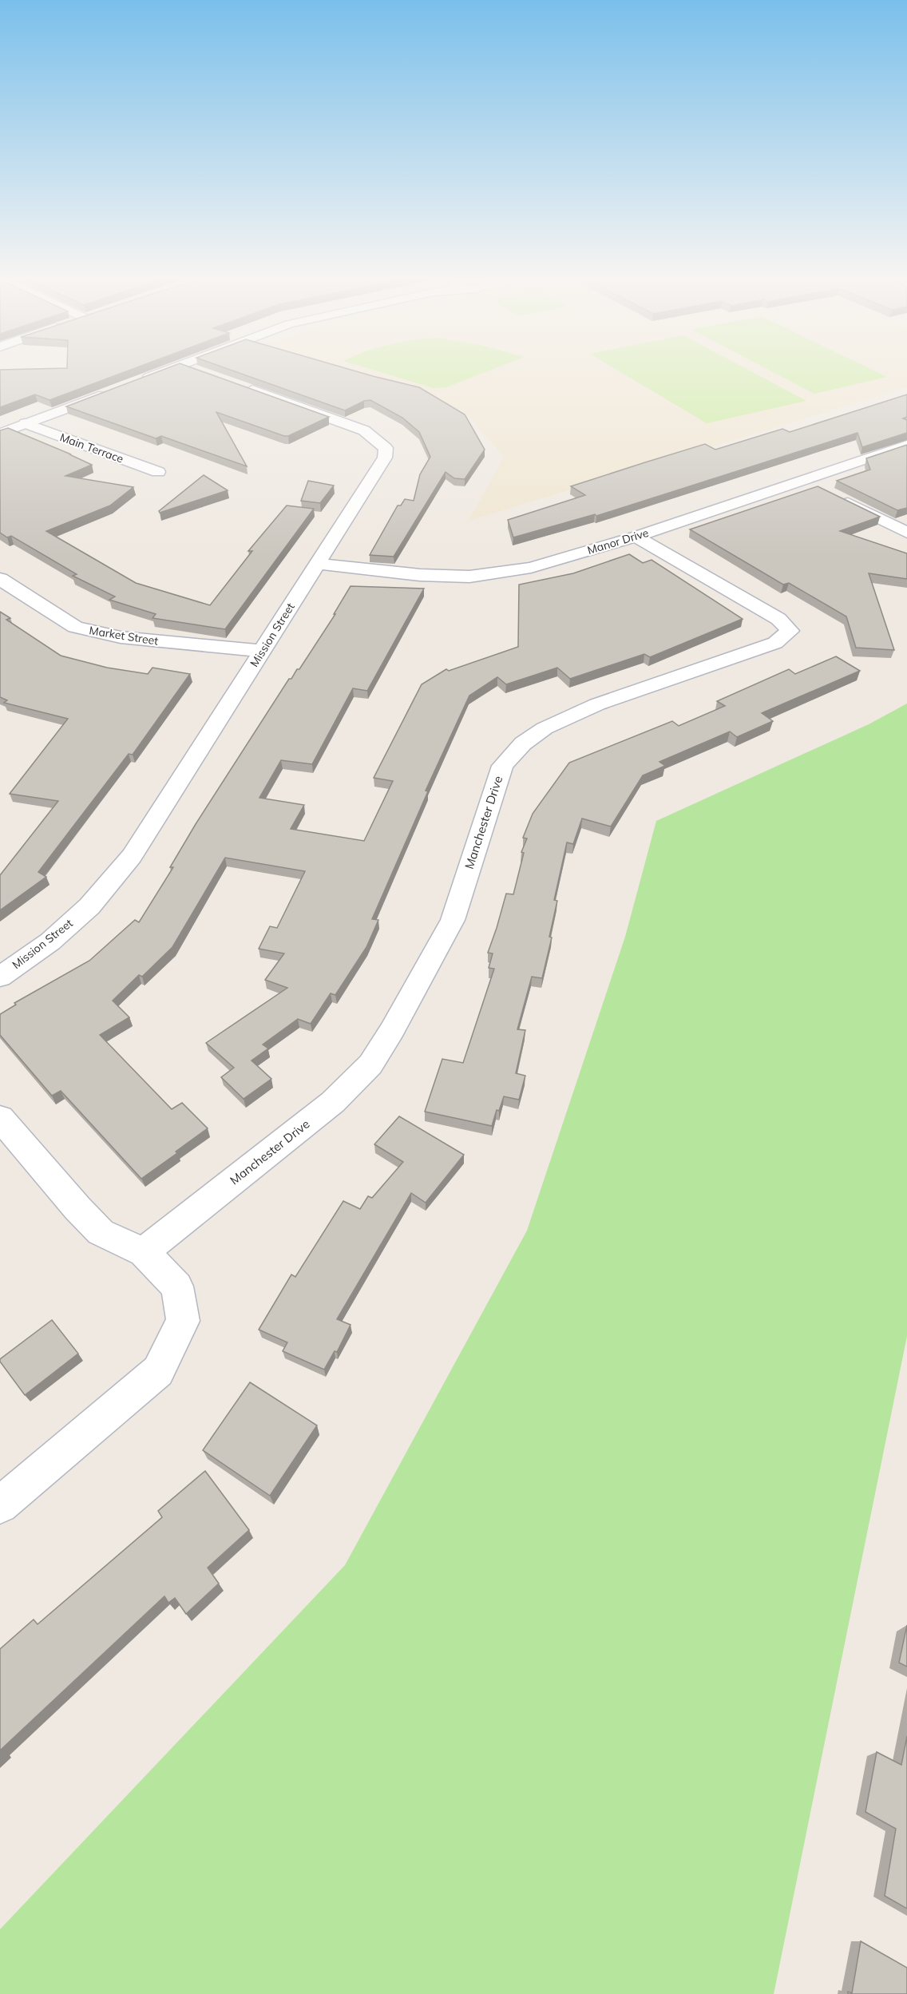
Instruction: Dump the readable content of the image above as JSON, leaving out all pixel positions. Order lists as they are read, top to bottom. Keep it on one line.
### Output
{"streets":{"street":["Main Terrace","Manor Drive","Mission Street","Market Street","Manchester Drive"]},"crossings":[["Manor Drive","Mission Street"],["Manor Drive","Manchester Drive"],["Mission Street","Market Street"]]}
